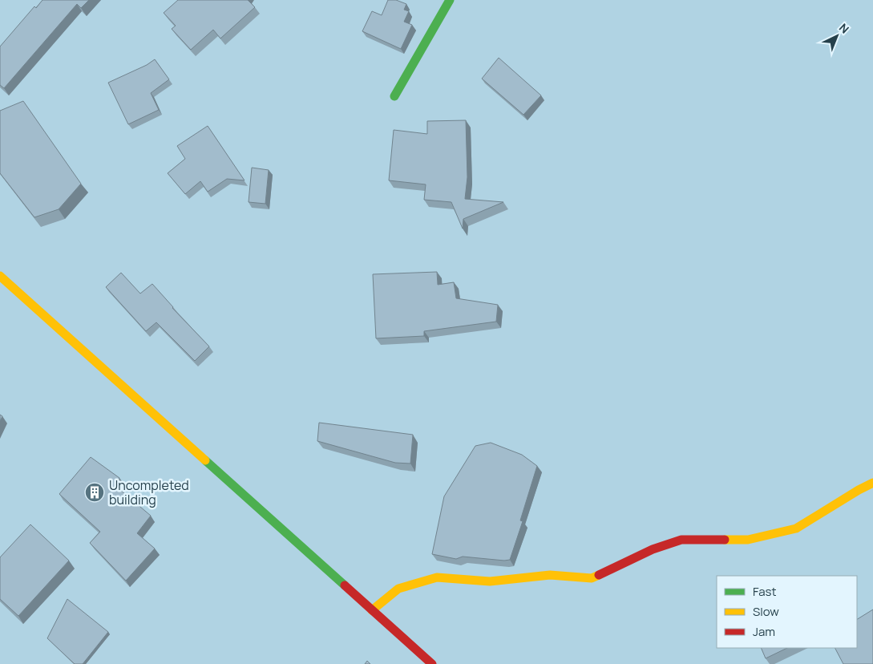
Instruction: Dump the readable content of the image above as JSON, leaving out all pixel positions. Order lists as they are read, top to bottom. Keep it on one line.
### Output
{"places":{"building":["Uncompleted building"]},"legend":["Fast","Slow","Jam"],"north":"top right"}
